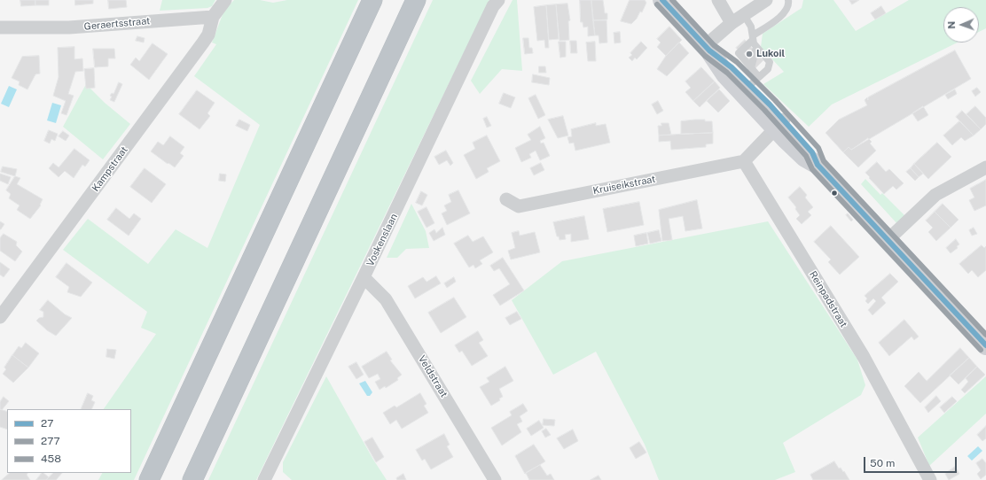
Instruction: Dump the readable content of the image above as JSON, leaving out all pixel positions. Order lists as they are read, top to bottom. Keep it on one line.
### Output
{"streets":{"street":["Geraertsstraat","Kampstraat","Kruiseikstraat","Voskenslaan","Reinpadstraat","Veldstraat"]},"crossings":[["Geraertsstraat","Kampstraat"],["Kruiseikstraat","Reinpadstraat"],["Voskenslaan","Veldstraat"]],"places":["Lukoil"],"lines":["transit line 27","transit line 458","transit line 277"],"legend":["27","277","458"],"scale_bar":"50 m","north":"left"}
